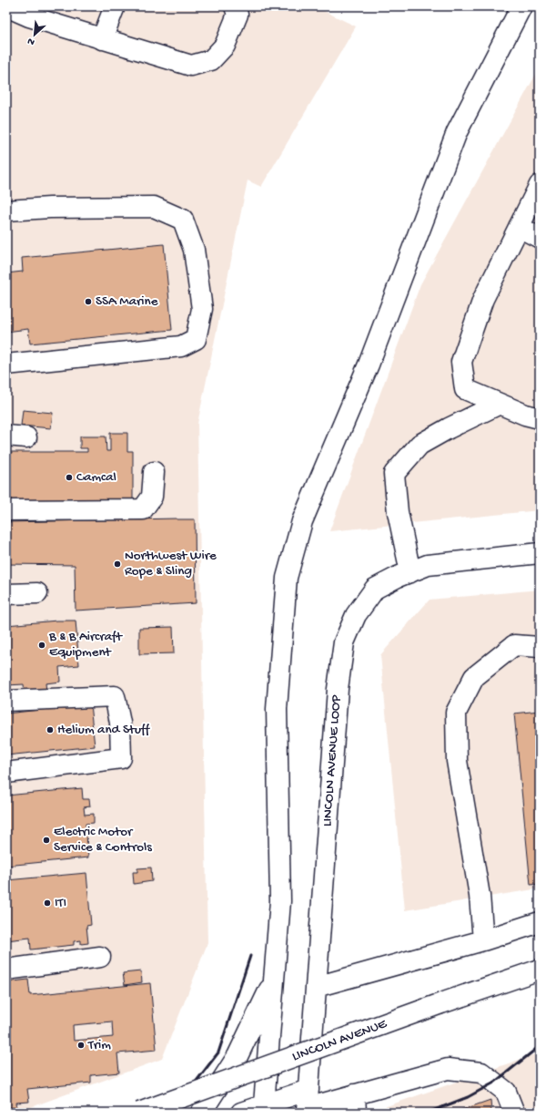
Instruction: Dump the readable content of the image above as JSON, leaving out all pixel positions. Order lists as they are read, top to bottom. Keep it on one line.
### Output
{"streets":{"street":["LINCOLN AVENUE LOOP","LINCOLN AVENUE"]},"places":["SSA Marine","Camcal","Northwest Wire Rope & Sling","B & B Aircraft Equipment","Helium and Stuff","Electric Motor Service & Controls","ITI","Trim"],"north":"bottom left"}
